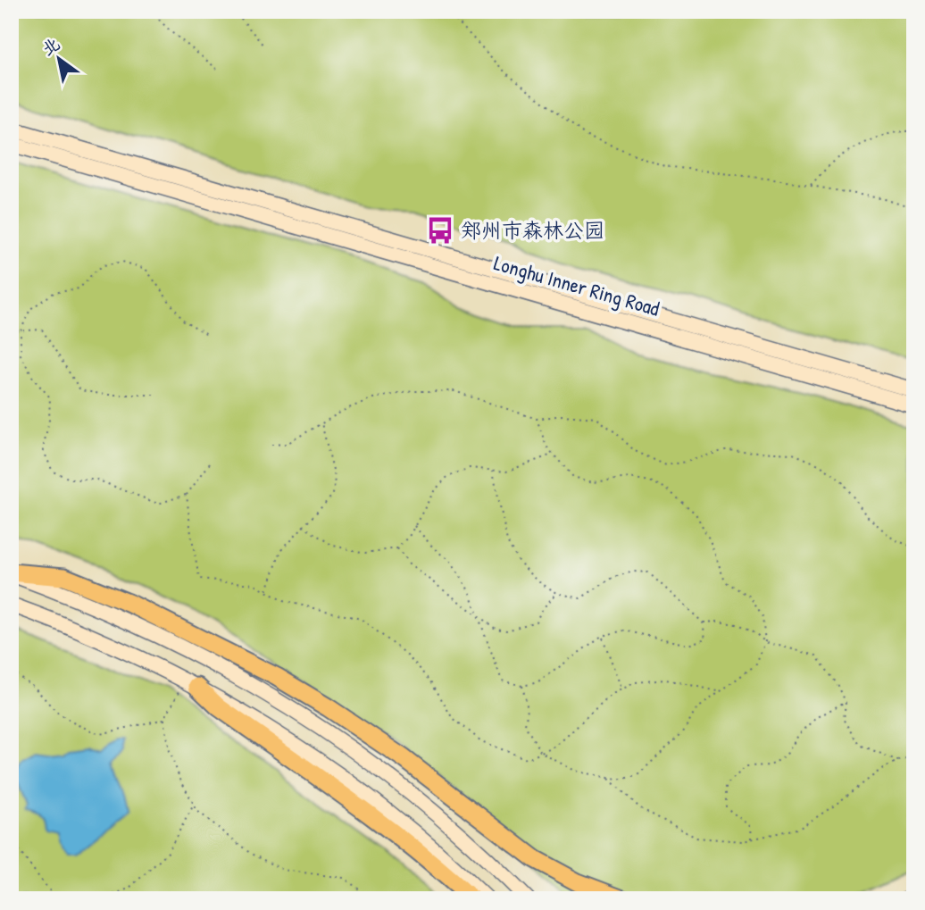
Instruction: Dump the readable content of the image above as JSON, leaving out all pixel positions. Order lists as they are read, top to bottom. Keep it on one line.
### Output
{"streets":{"main road":["Longhu Inner Ring Road"]},"places":{"bus stop":["郑州市森林公园"]},"north":"top left"}
